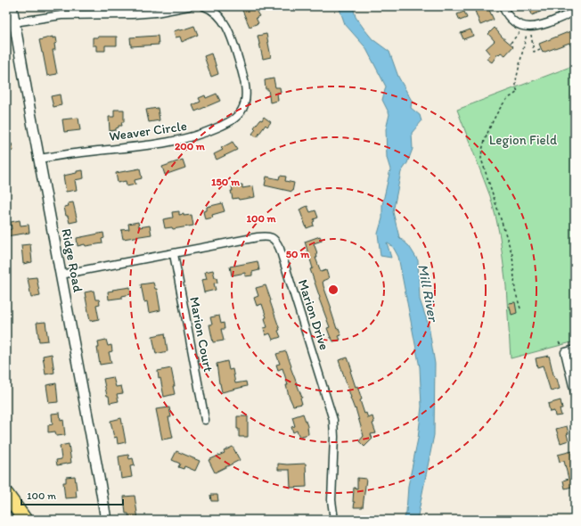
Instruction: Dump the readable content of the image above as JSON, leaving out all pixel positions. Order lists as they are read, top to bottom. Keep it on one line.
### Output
{"streets":{"main road":["Ridge Road"],"street":["Weaver Circle","Marion Drive","Marion Court"]},"crossings":[["Weaver Circle","Ridge Road"],["Ridge Road","Marion Drive"],["Marion Drive","Marion Court"]],"water":["Mill River"],"parks":["Legion Field"],"scale_bar":"100 m","rings":["200 m","150 m","100 m","50 m"]}
